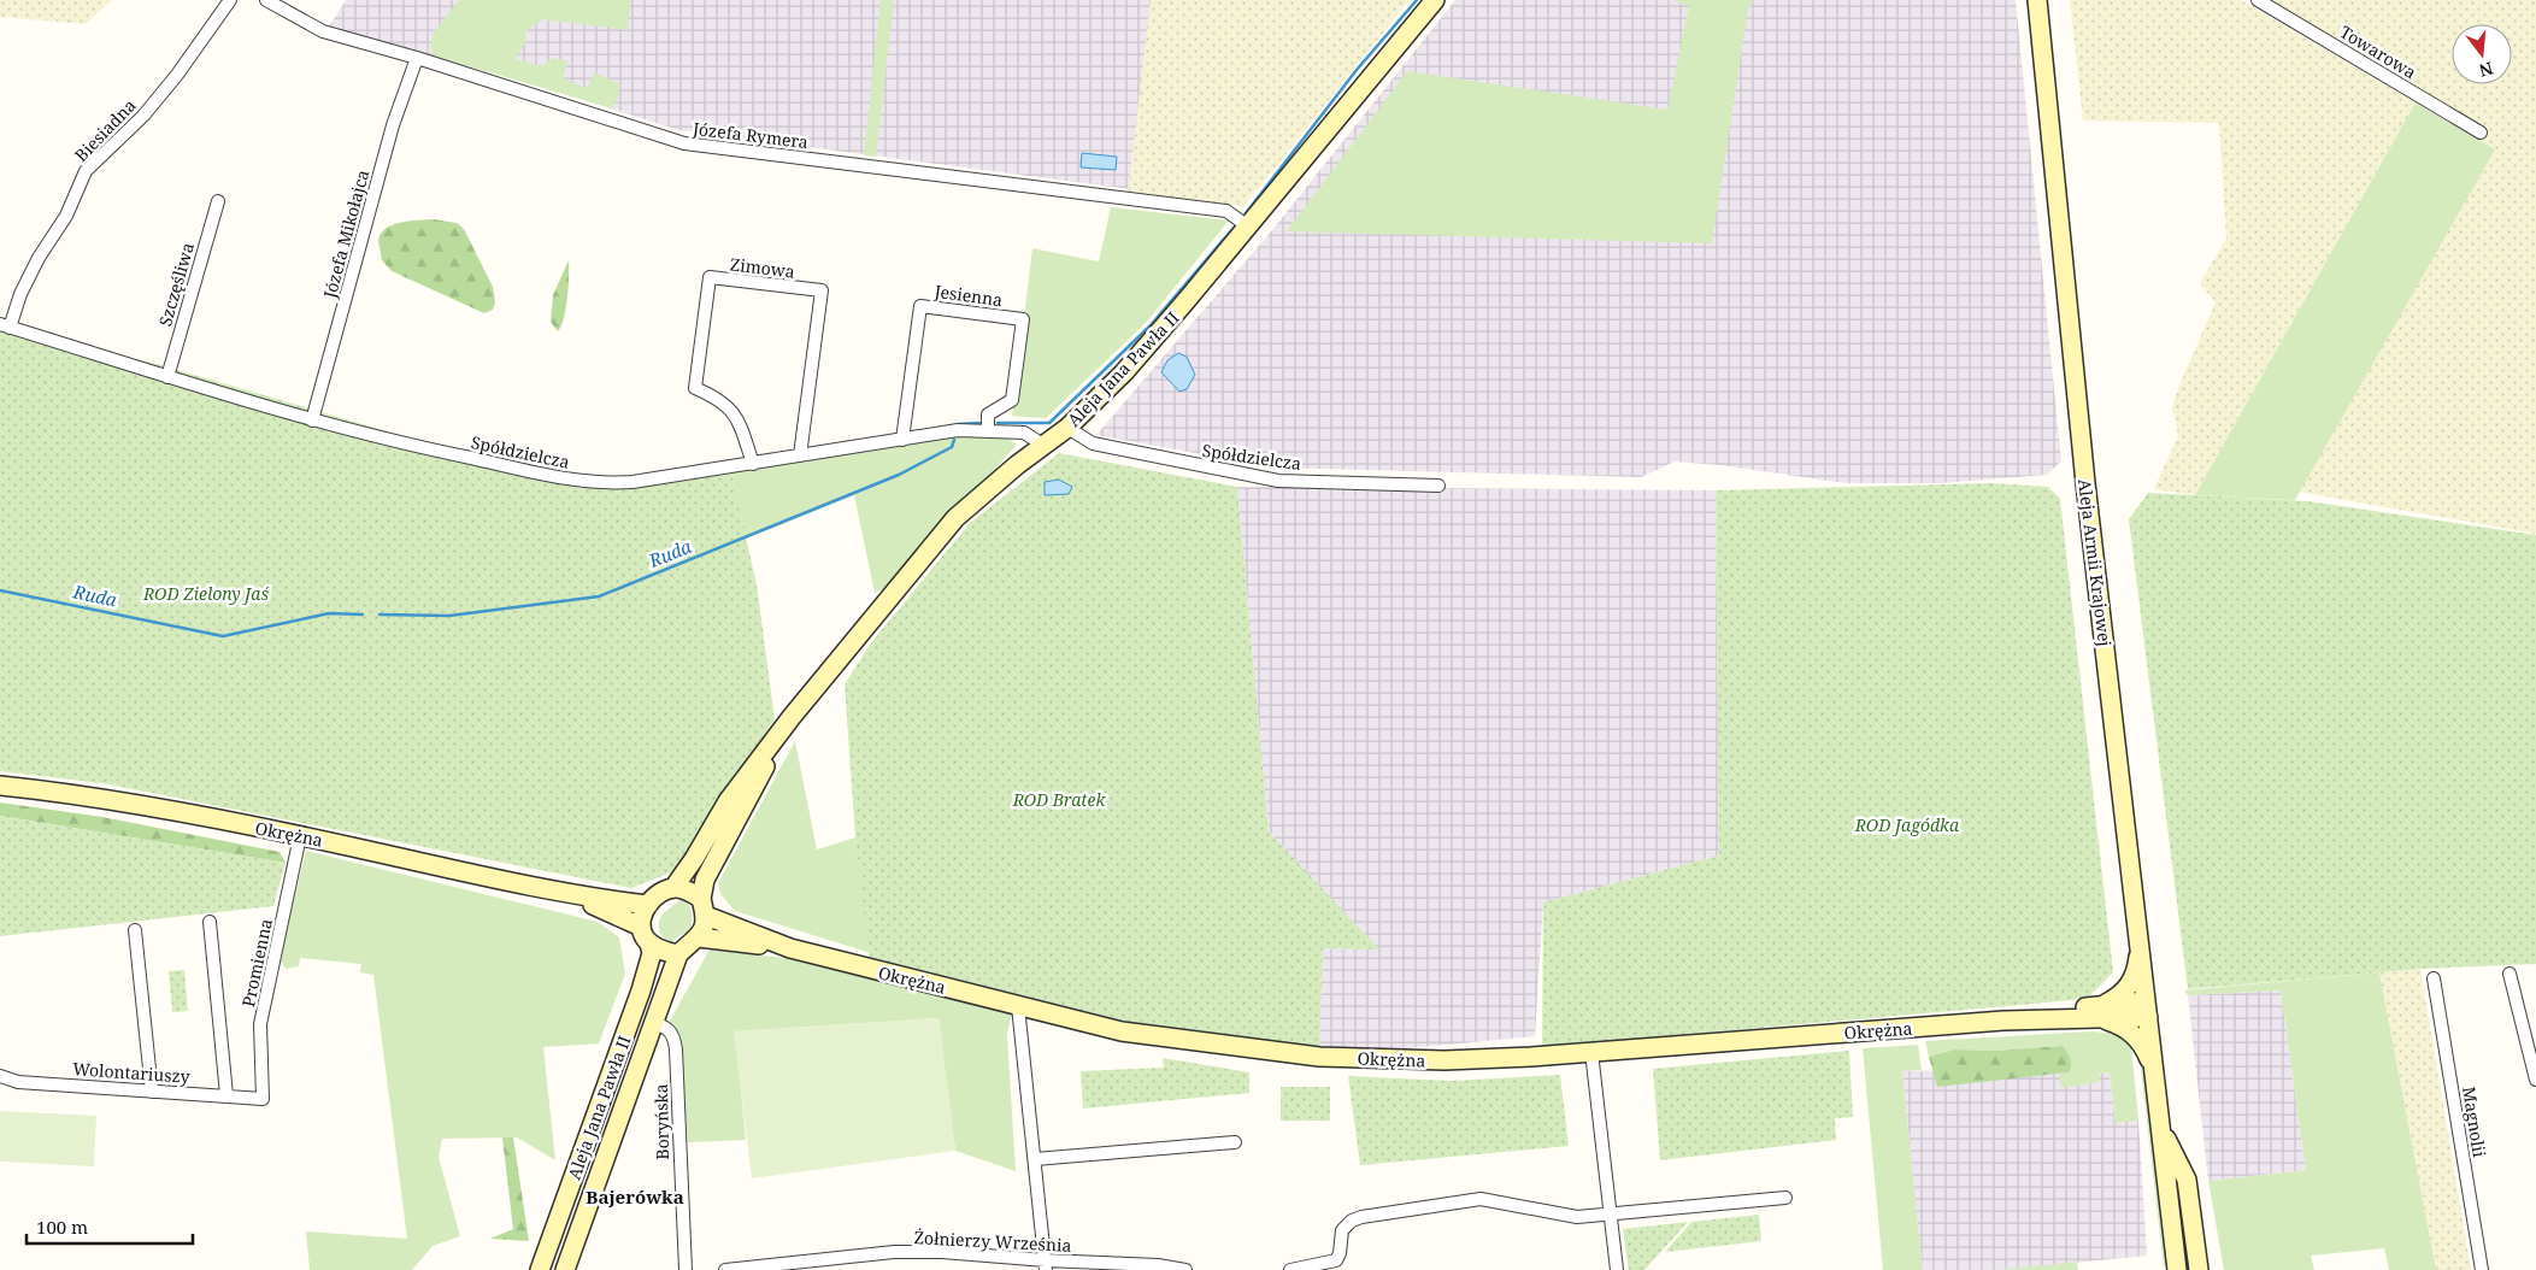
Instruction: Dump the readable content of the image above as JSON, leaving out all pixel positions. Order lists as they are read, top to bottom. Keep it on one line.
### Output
{"streets":{"street":["Towarowa","Biesiadna","Józefa Rymera","Józefa Mikołajca","Zimowa","Szczęśliwa","Jesienna","Aleja Jana Pawła II","Spółdzielcza","Aleja Armii Krajowej","Okrężna","Promienna","Wolontariuszy","Boryńska","Magnolii","Żołnierzy Września"]},"crossings":[["Biesiadna","Spółdzielcza"],["Józefa Rymera","Józefa Mikołajca"],["Józefa Rymera","Aleja Jana Pawła II"],["Józefa Mikołajca","Spółdzielcza"],["Zimowa","Spółdzielcza"],["Szczęśliwa","Spółdzielcza"],["Jesienna","Spółdzielcza"],["Aleja Jana Pawła II","Spółdzielcza"],["Aleja Jana Pawła II","Okrężna"],["Aleja Jana Pawła II","Boryńska"],["Aleja Armii Krajowej","Okrężna"],["Okrężna","Promienna"],["Promienna","Wolontariuszy"]],"districts":["Bajerówka"],"water":["Ruda"],"parks":["ROD Zielony Jaś","ROD Bratek","ROD Jagódka"],"scale_bar":"100 m","north":"bottom"}
